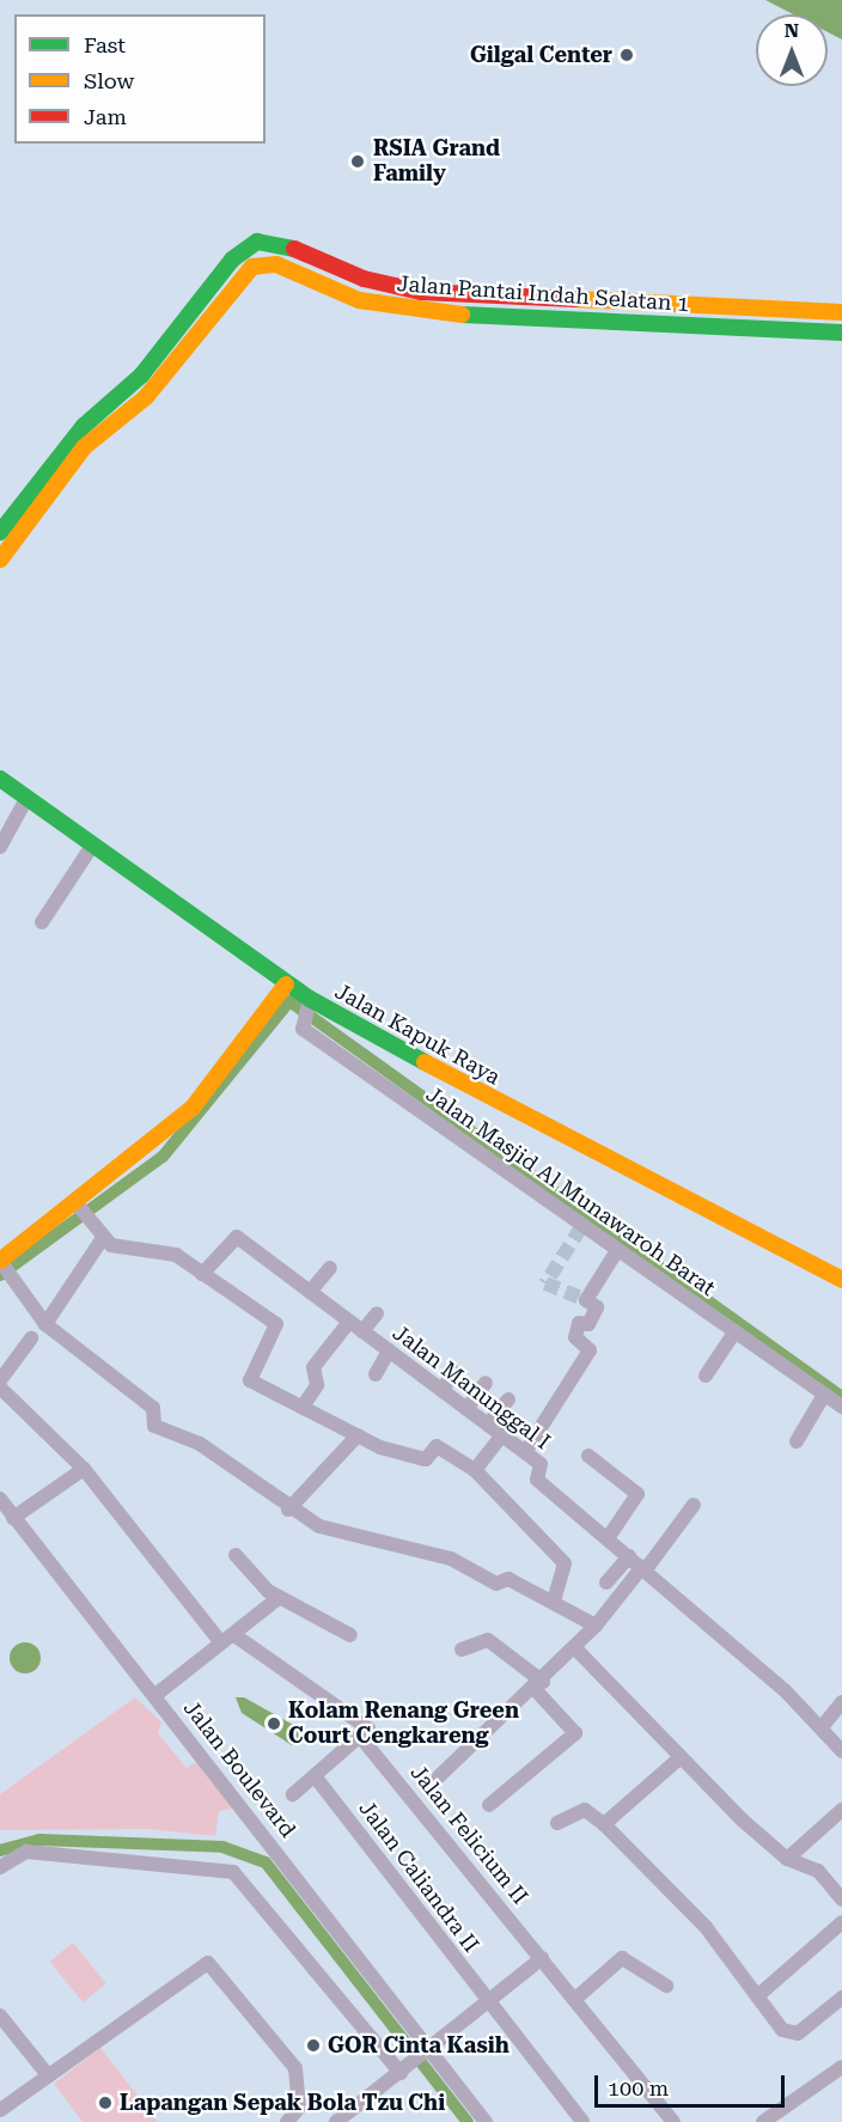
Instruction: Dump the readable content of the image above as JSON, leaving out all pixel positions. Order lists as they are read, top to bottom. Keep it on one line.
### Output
{"streets":{"street":["Jalan Pantai Indah Selatan 1","Jalan Kapuk Raya","Jalan Masjid Al Munawaroh Barat","Jalan Manunggal I","Jalan Boulevard","Jalan Felicium II","Jalan Caliandra II"]},"crossings":[["Jalan Kapuk Raya","Jalan Masjid Al Munawaroh Barat"]],"places":["Gilgal Center","RSIA Grand Family","Kolam Renang Green Court Cengkareng","GOR Cinta Kasih","Lapangan Sepak Bola Tzu Chi"],"legend":["Fast","Slow","Jam"],"scale_bar":"100 m","north":"top"}
